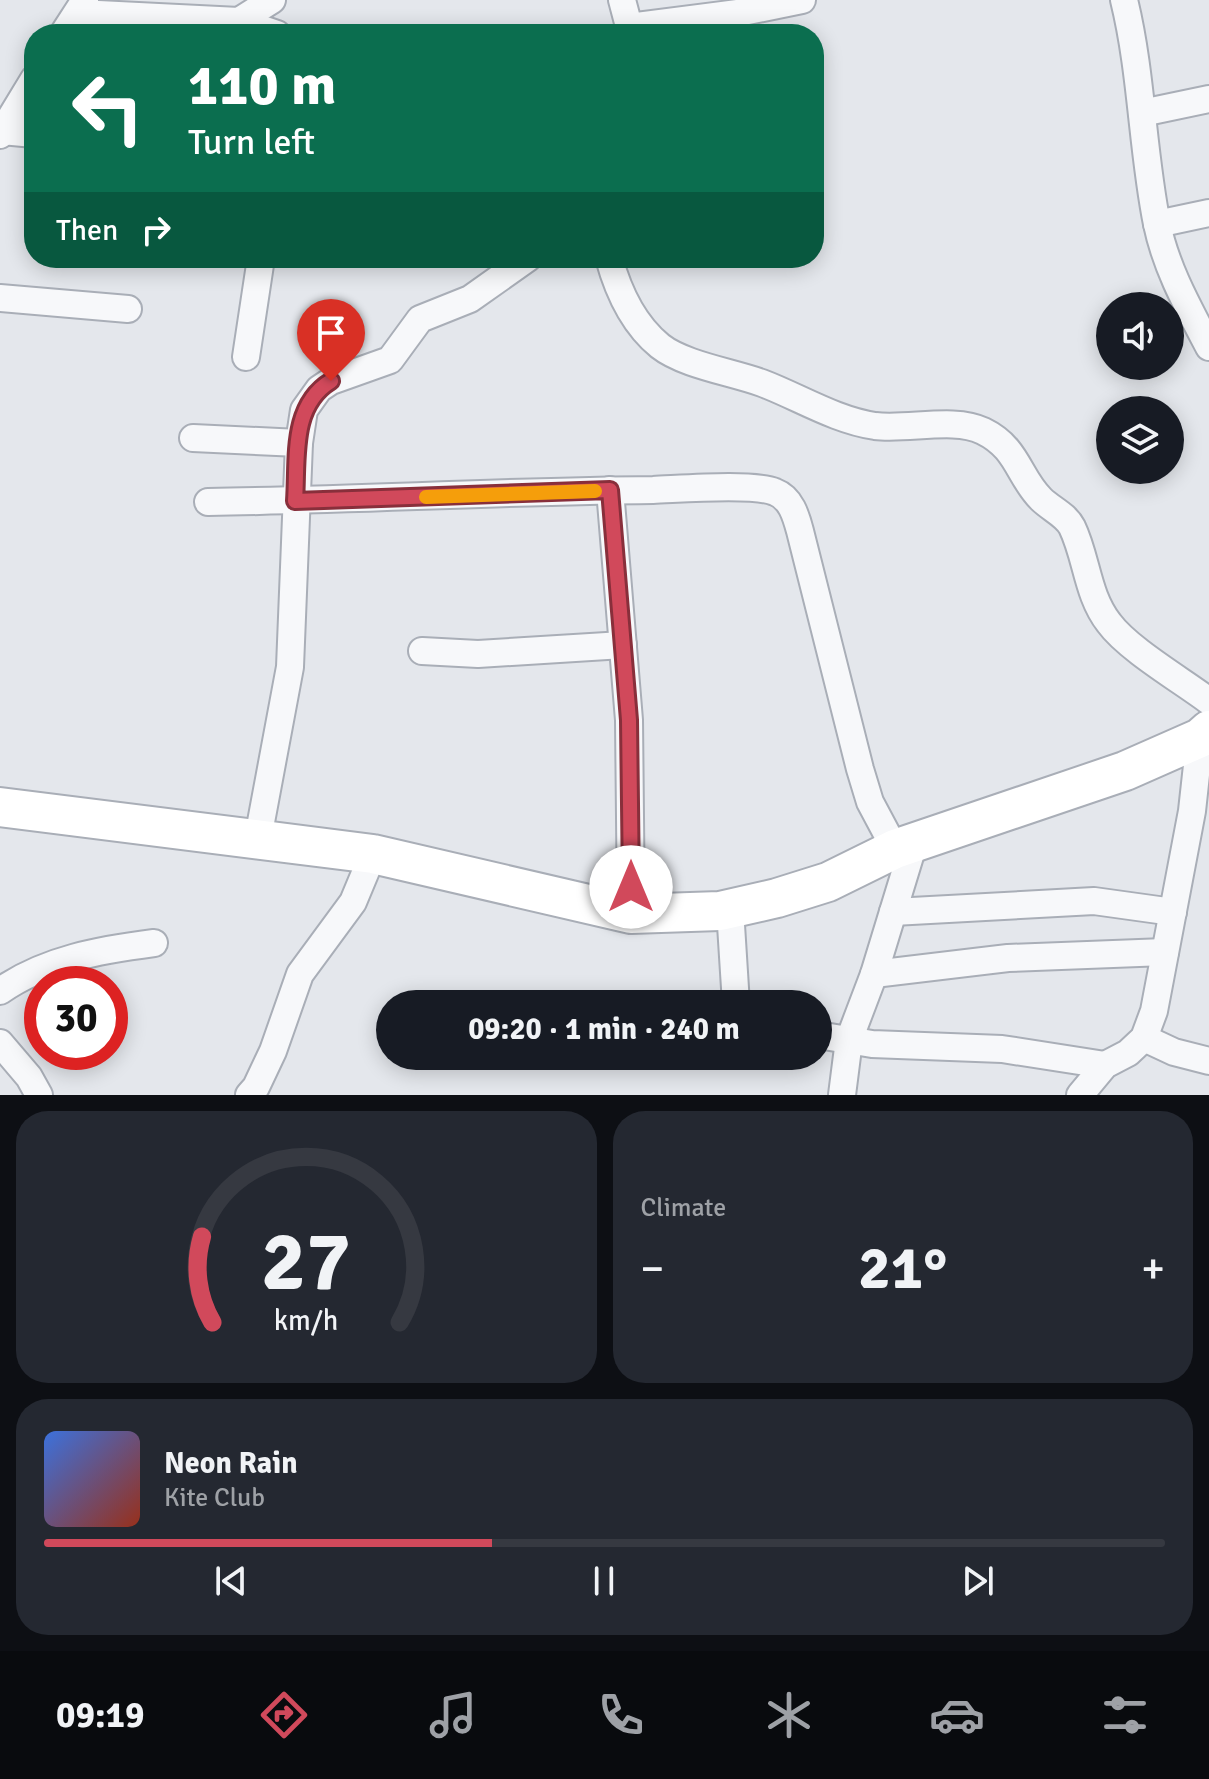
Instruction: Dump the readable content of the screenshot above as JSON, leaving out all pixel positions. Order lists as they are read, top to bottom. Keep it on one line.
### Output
{"page":{"turn":["110 m","Turn left"],"then":"Then","limit":"30","trip":"09:20 · 1 min · 240 m","tile":"Climate","heat":["−","21°","+"],"song":["Neon Rain","Kite Club"],"tabs":"09:19","gauge":["27","km/h"]}}
